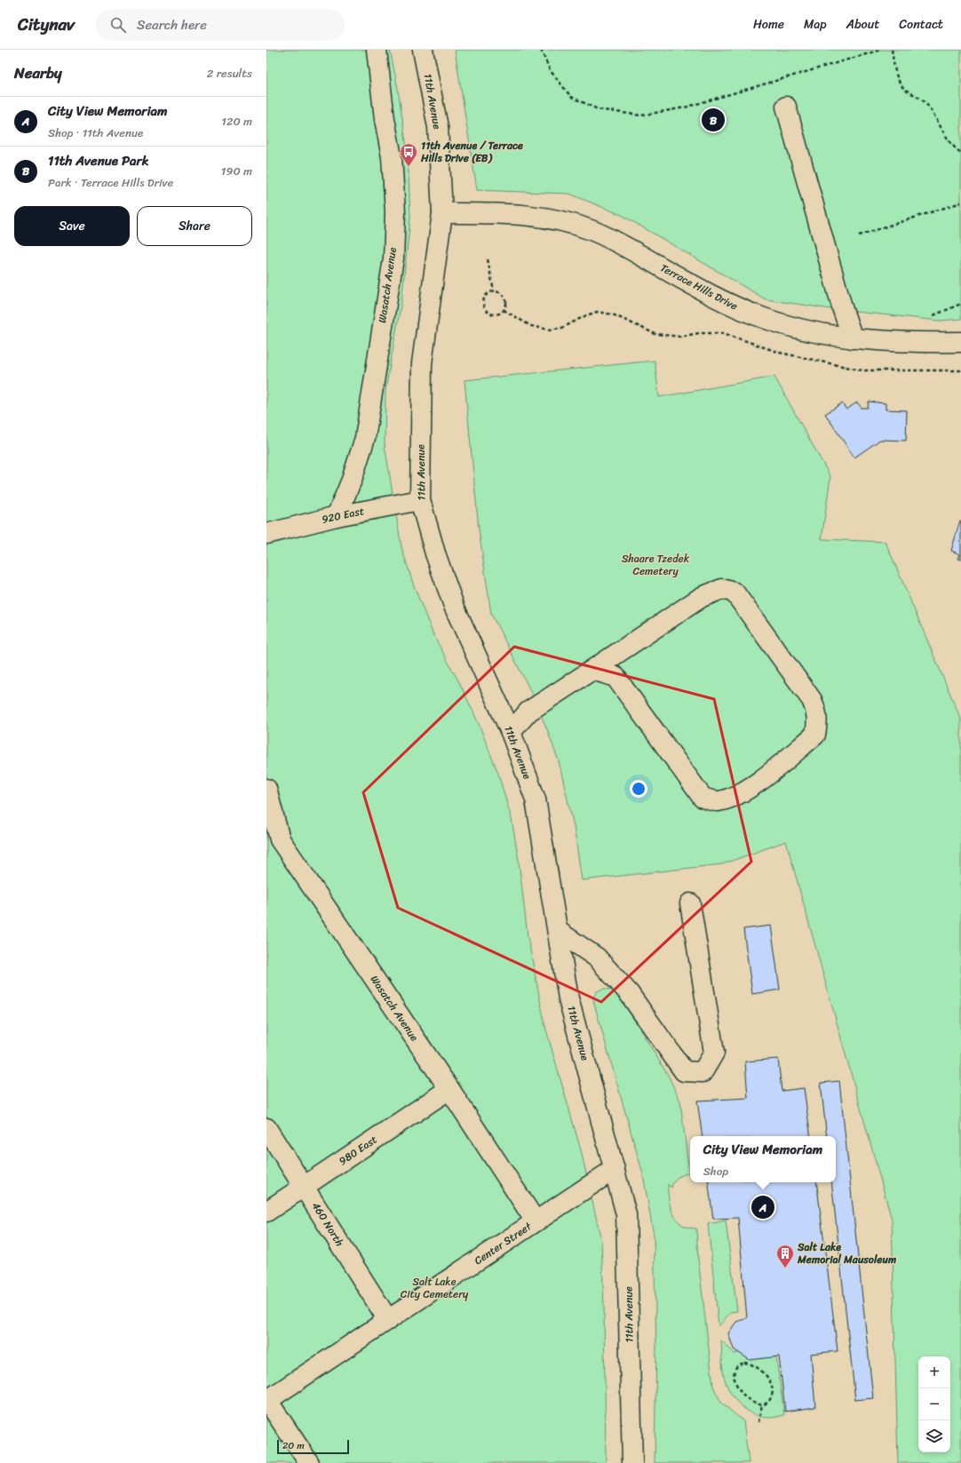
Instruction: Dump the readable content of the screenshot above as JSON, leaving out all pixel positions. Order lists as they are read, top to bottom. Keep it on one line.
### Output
{"streets":{"street":["11th Avenue","Wasatch Avenue","Terrace Hills Drive","920 East","980 East","460 North","Center Street"]},"crossings":[["11th Avenue","Terrace Hills Drive"],["11th Avenue","920 East"],["11th Avenue","Center Street"],["Wasatch Avenue","920 East"],["Wasatch Avenue","980 East"],["Wasatch Avenue","Center Street"],["980 East","460 North"],["460 North","Center Street"]],"parks":["Shaare Tzedek Cemetery","Salt Lake City Cemetery"],"places":{"bus stop":["11th Avenue / Terrace Hills Drive (EB)"],"building":["Salt Lake Memorial Mausoleum"]},"scale_bar":"20 m","page":{"header":"Citynav","search":"Search here","nav":["Home","Map","About","Contact"],"heading":["Nearby","2 results"],"list":[{"mark":"A","name":"City View Memoriam","note":"Shop · 11th Avenue","value":"120 m"},{"mark":"B","name":"11th Avenue Park","note":"Park · Terrace Hills Drive","value":"190 m"}],"pins":["B","A"],"buttons":["Save","Share"],"popup":["City View Memoriam","Shop"],"map_buttons":["+","−"],"scale":"20 m"}}
